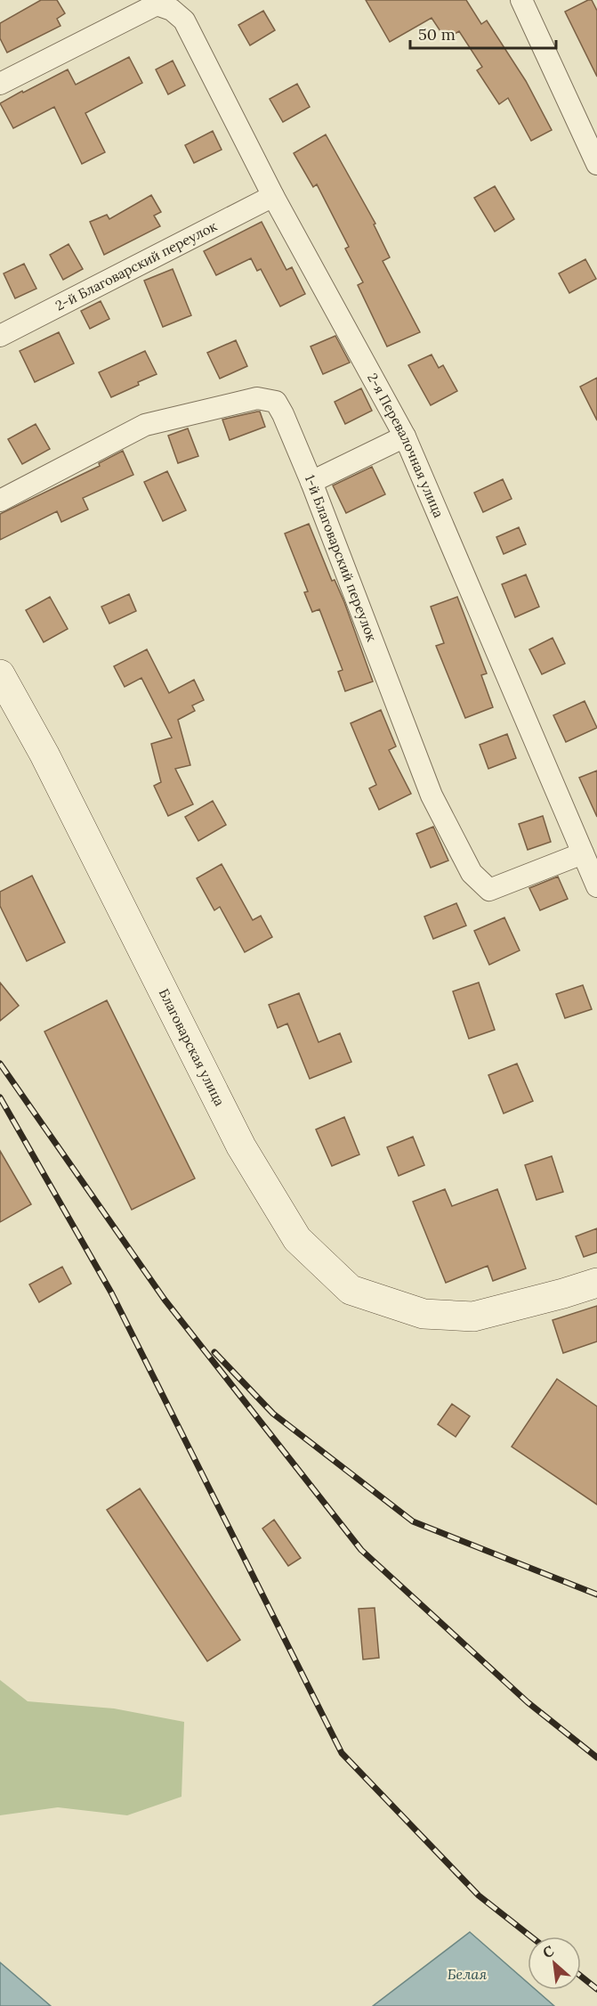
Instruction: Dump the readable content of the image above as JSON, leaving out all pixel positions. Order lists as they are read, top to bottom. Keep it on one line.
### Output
{"streets":{"street":["2-й Благоварский переулок","2-я Перевалочная улица","1-й Благоварский переулок","Благоварская улица"]},"crossings":[["2-й Благоварский переулок","2-я Перевалочная улица"],["2-я Перевалочная улица","1-й Благоварский переулок"]],"water":["Белая"],"scale_bar":"50 m","north":"top left"}
